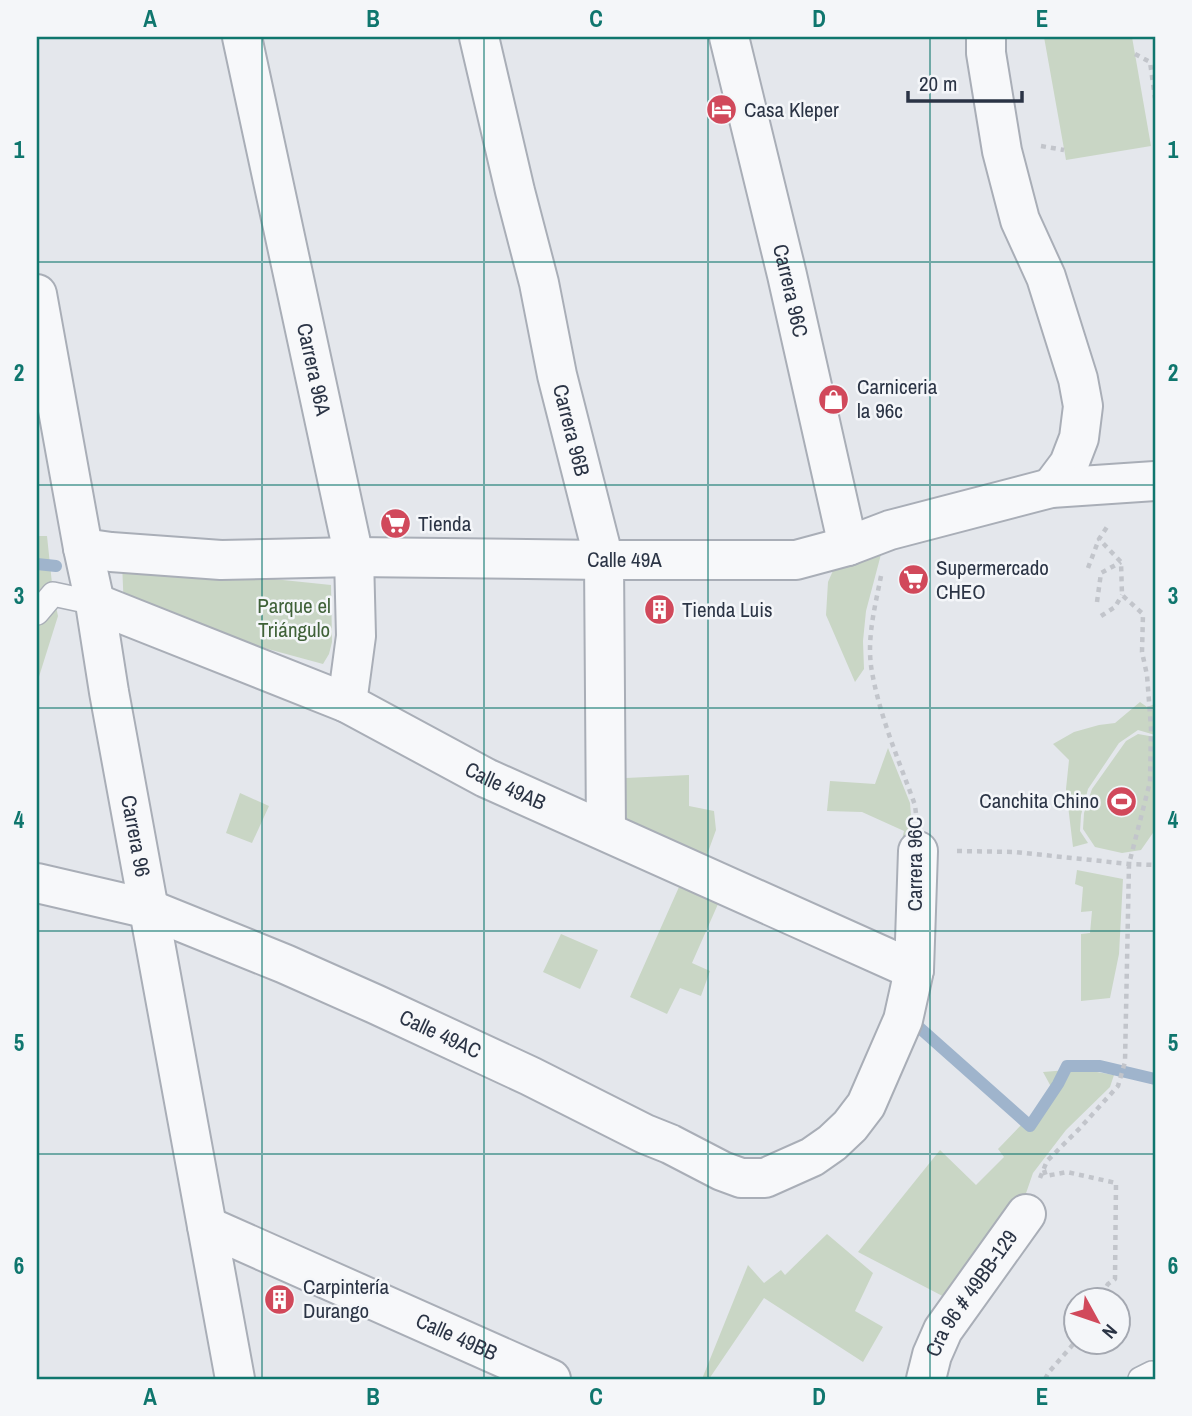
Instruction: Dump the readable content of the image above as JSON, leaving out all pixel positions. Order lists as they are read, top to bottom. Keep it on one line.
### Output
{"streets":{"street":["Carrera 96C","Carrera 96A","Carrera 96B","Calle 49A","Calle 49AB","Carrera 96","Calle 49AC","Cra 96 # 49BB-129","Calle 49BB"]},"crossings":[["Carrera 96C","Calle 49A"],["Carrera 96C","Calle 49AB"],["Carrera 96C","Calle 49AC"],["Carrera 96A","Calle 49A"],["Carrera 96A","Calle 49AB"],["Carrera 96B","Calle 49A"],["Carrera 96B","Calle 49AB"],["Calle 49A","Carrera 96"],["Calle 49AB","Carrera 96"],["Carrera 96","Calle 49AC"],["Carrera 96","Calle 49BB"]],"parks":["Parque el Triángulo"],"places":{"hotel":["Casa Kleper"],"shop":["Carniceria la 96c"],"supermarket":["Tienda","Supermercado CHEO"],"building":["Tienda Luis","Carpintería Durango"],"sports":["Canchita Chino"]},"scale_bar":"20 m","north":"bottom right","grid":{"columns":["A","B","C","D","E"],"rows":["1","2","3","4","5","6"]}}
